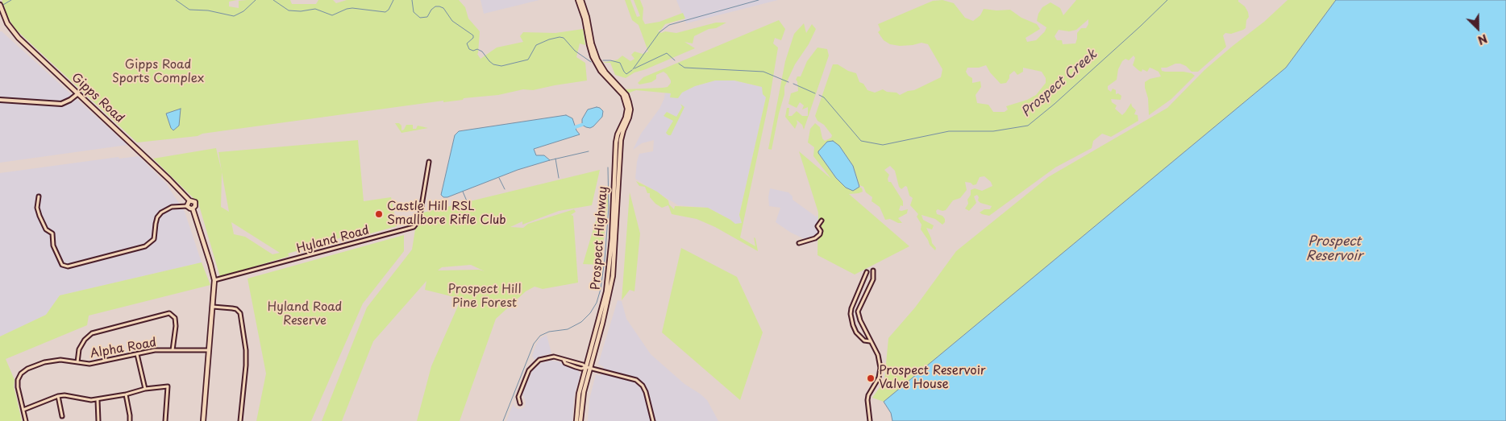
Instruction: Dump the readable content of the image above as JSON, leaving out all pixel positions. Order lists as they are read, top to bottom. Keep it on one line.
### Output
{"streets":{"main road":["Gipps Road","Prospect Highway"],"street":["Hyland Road","Alpha Road"]},"water":["Prospect Creek","Prospect Reservoir"],"parks":["Gipps Road Sports Complex","Prospect Hill Pine Forest","Hyland Road Reserve"],"places":["Castle Hill RSL Smallbore Rifle Club","Prospect Reservoir Valve House"],"north":"bottom right"}
